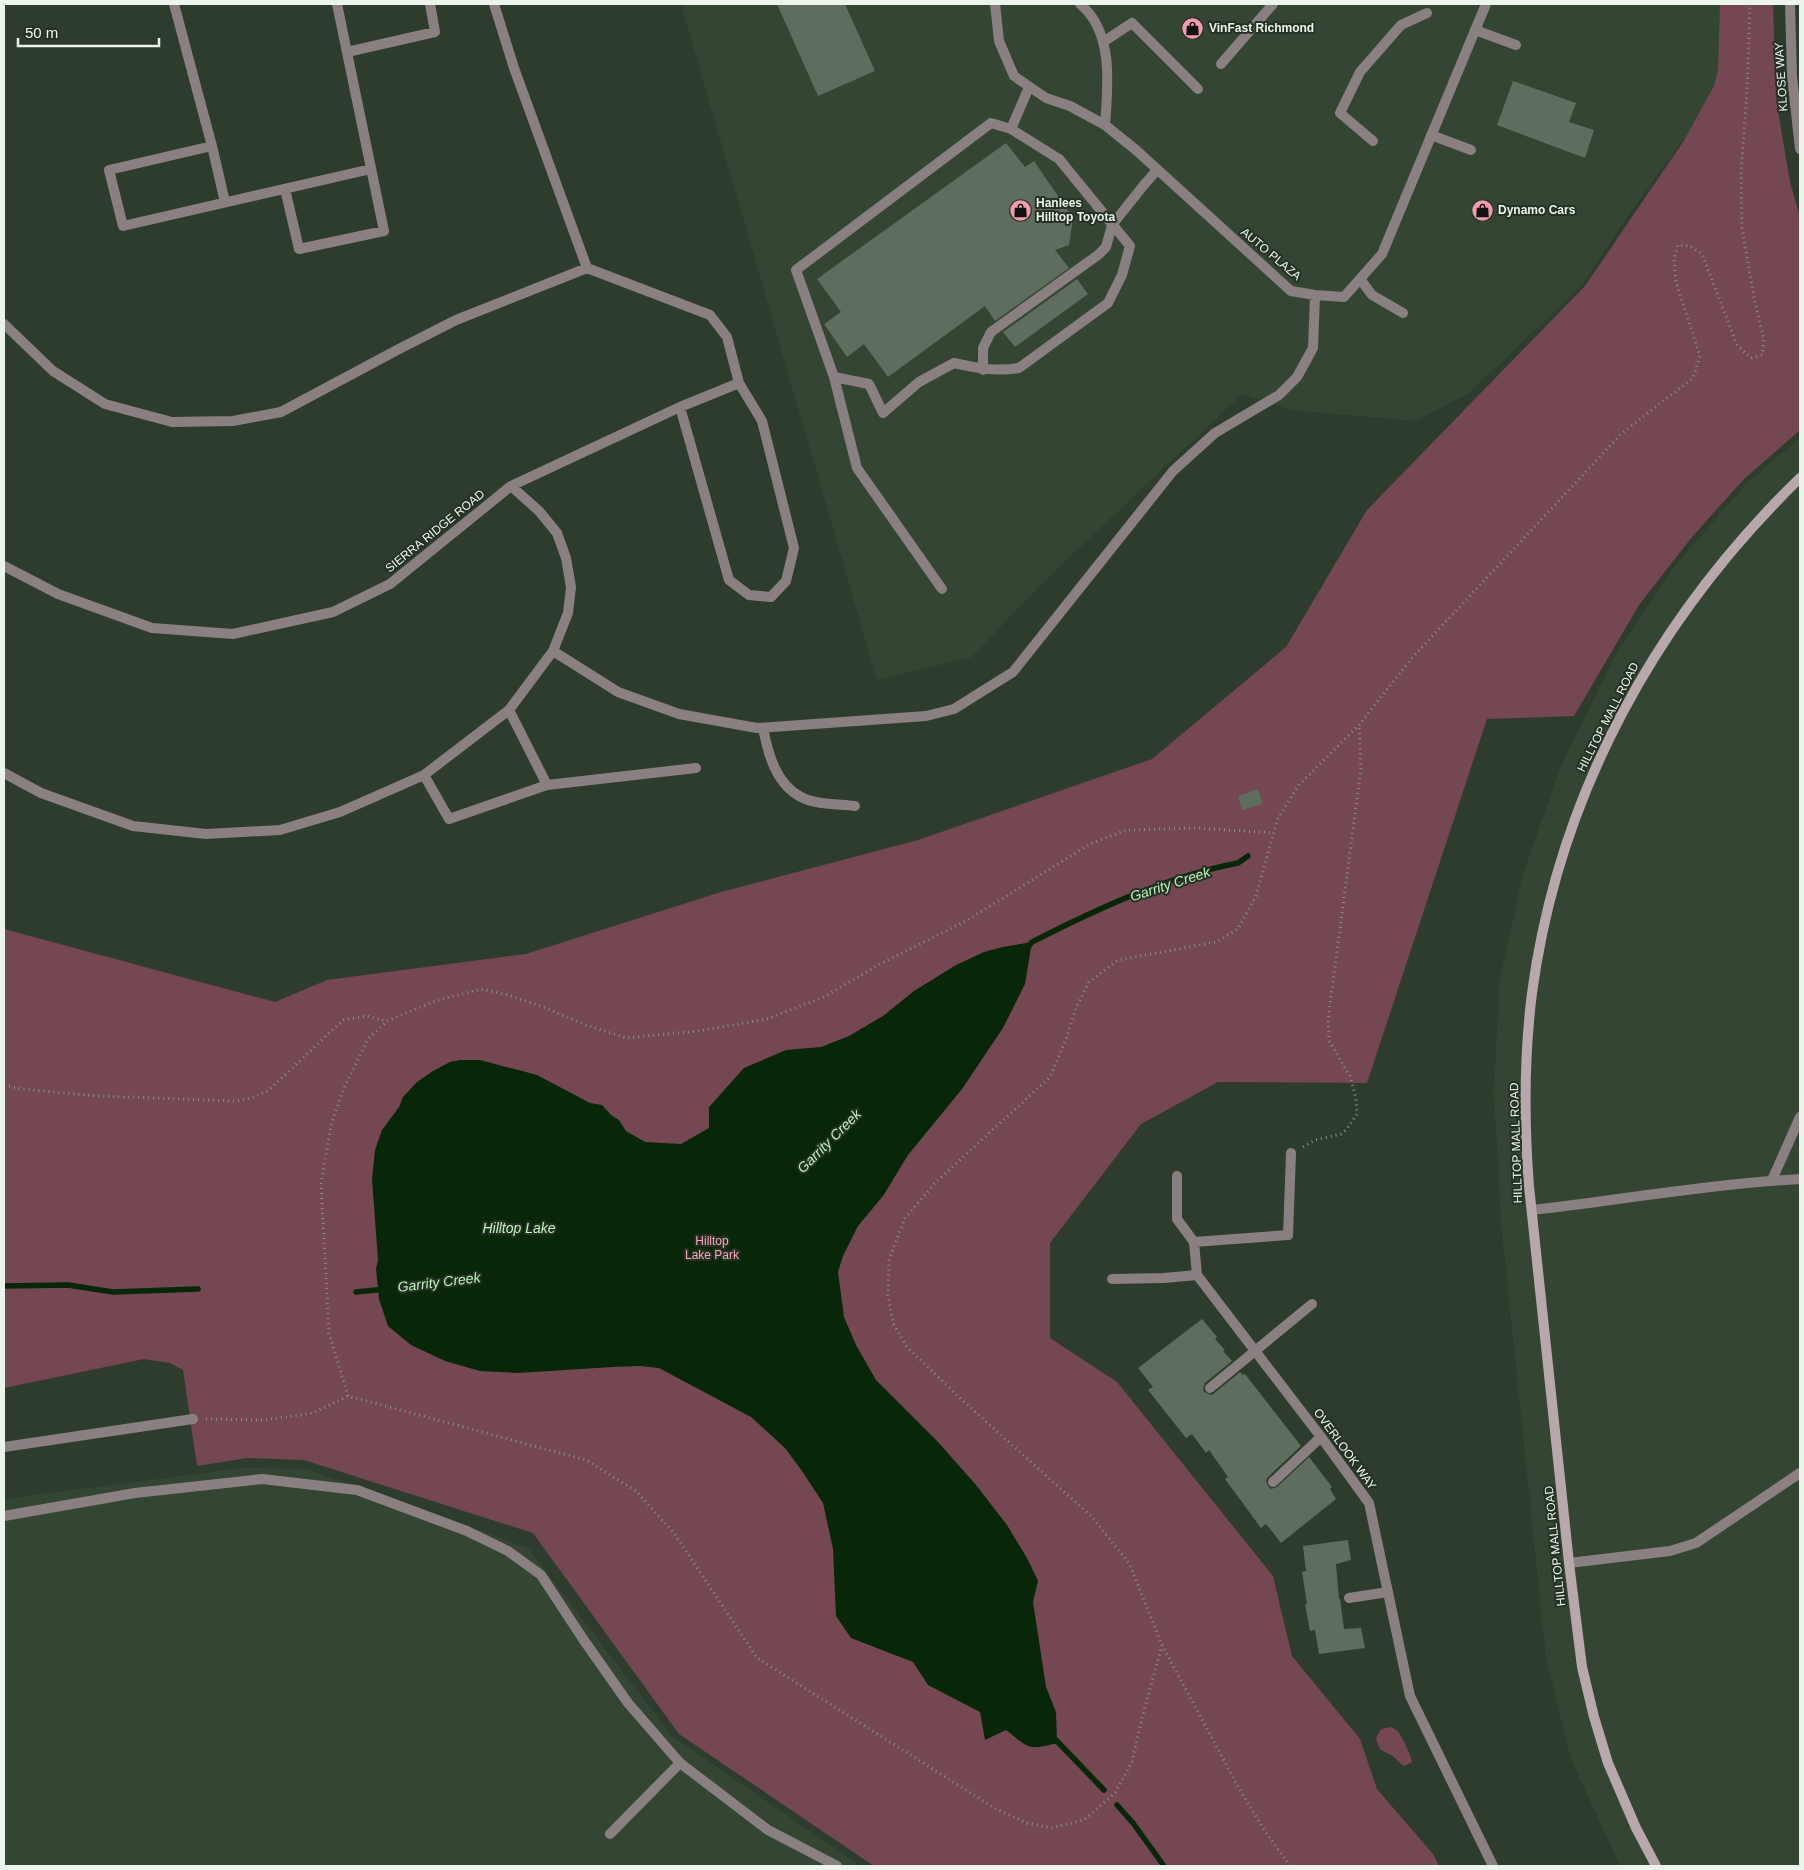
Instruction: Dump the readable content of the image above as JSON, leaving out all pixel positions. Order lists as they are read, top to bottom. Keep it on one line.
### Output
{"streets":{"street":["KLOSE WAY","AUTO PLAZA","SIERRA RIDGE ROAD","HILLTOP MALL ROAD","OVERLOOK WAY"]},"water":["Garrity Creek","Hilltop Lake"],"parks":["Hilltop Lake Park"],"places":{"shop":["VinFast Richmond","Hanlees Hilltop Toyota","Dynamo Cars"]},"scale_bar":"50 m"}
